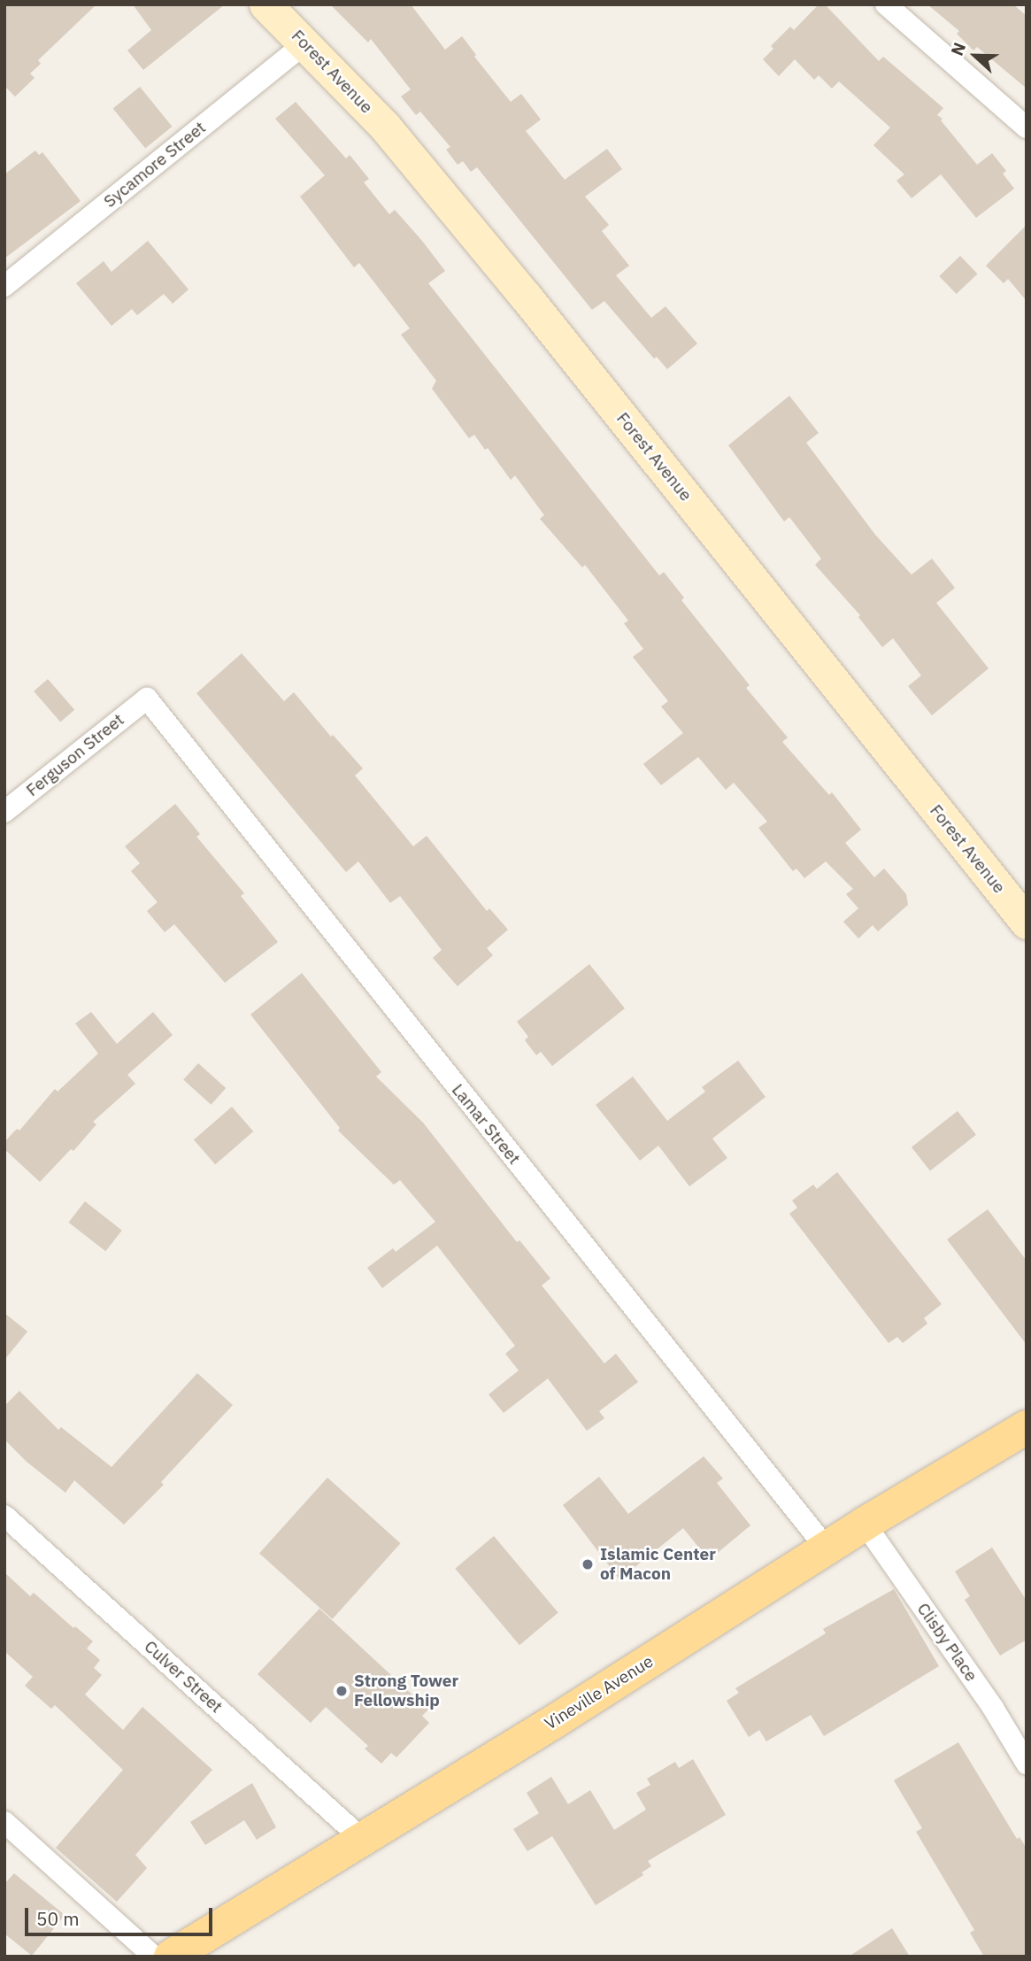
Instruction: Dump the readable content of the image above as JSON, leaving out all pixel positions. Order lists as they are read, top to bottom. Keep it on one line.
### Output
{"streets":{"main road":["Vineville Avenue"],"street":["Forest Avenue","Sycamore Street","Ferguson Street","Lamar Street","Clisby Place","Culver Street"]},"crossings":[["Forest Avenue","Sycamore Street"],["Ferguson Street","Lamar Street"],["Lamar Street","Vineville Avenue"],["Clisby Place","Vineville Avenue"],["Culver Street","Vineville Avenue"]],"places":["Islamic Center of Macon","Strong Tower Fellowship"],"scale_bar":"50 m","north":"left"}
